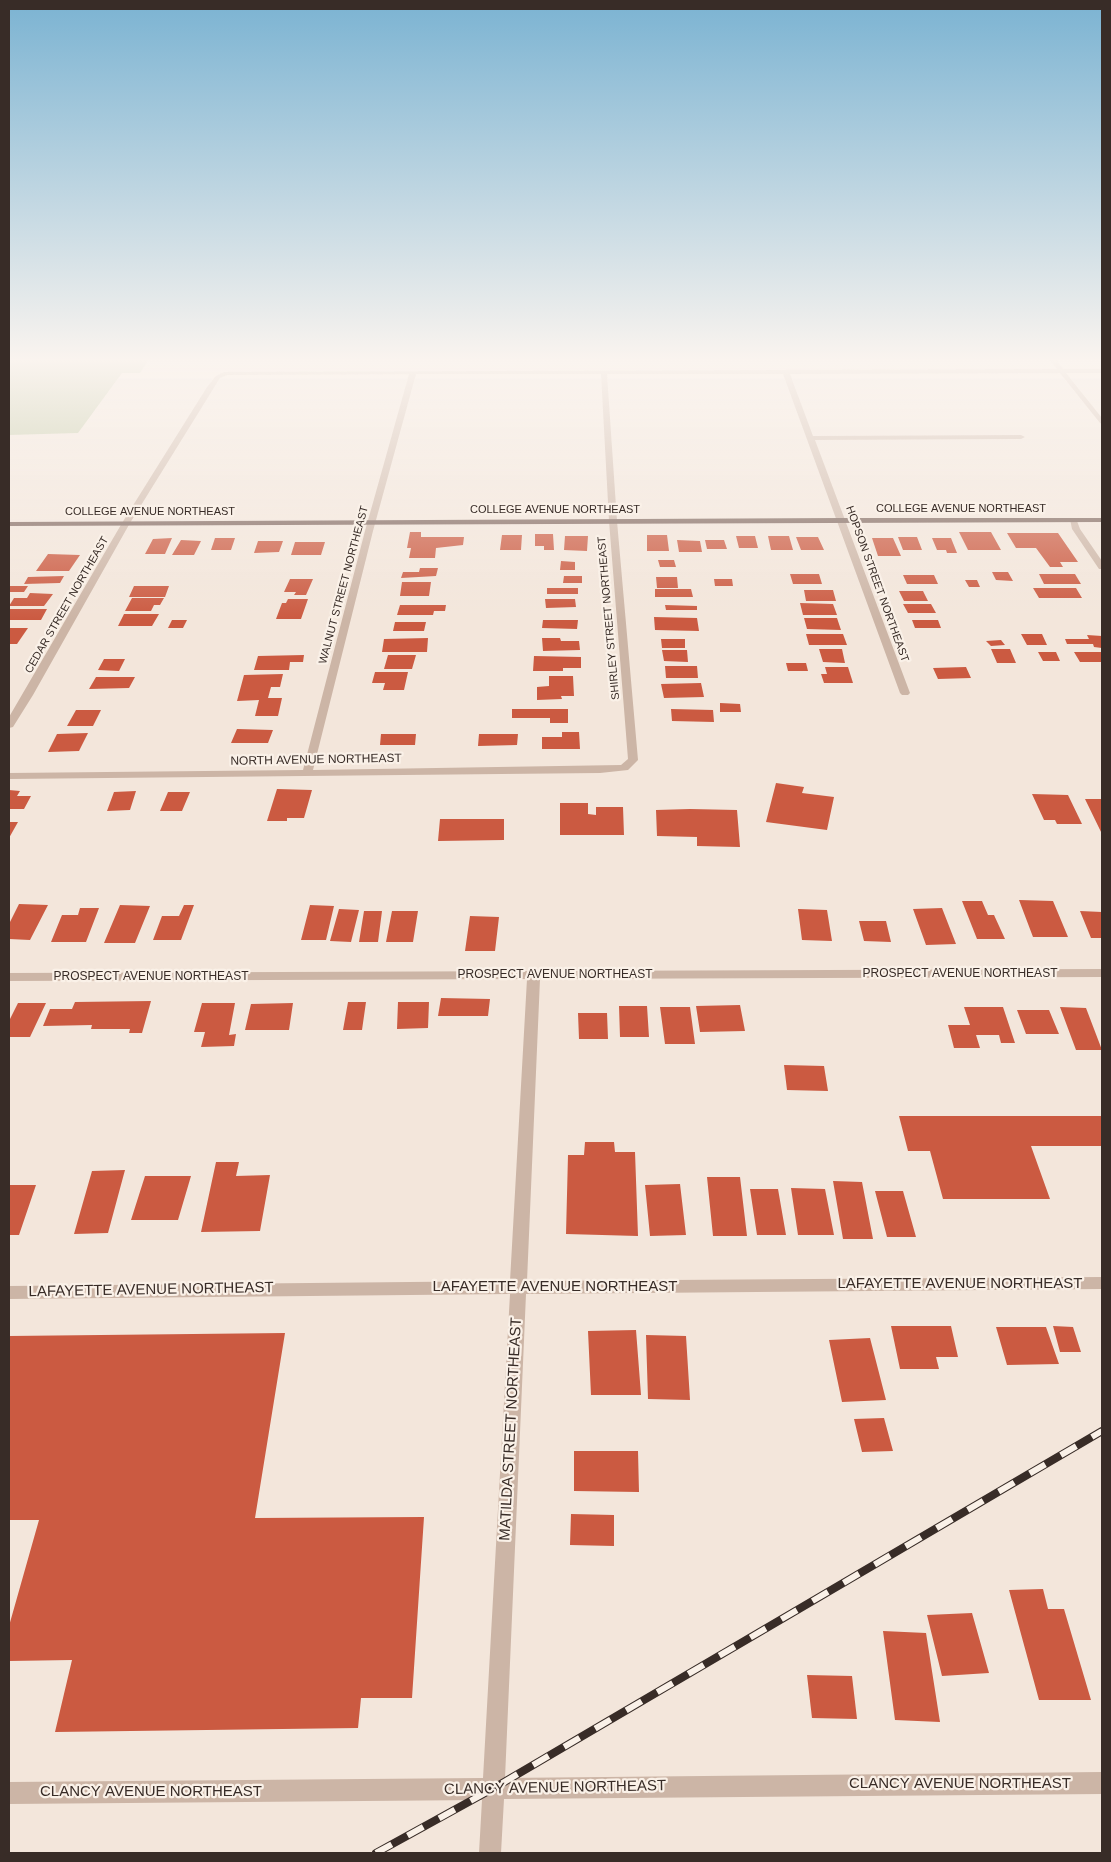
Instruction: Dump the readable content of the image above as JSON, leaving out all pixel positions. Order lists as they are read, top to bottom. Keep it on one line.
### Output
{"streets":{"main road":["COLLEGE AVENUE NORTHEAST"],"street":["HOPSON STREET NORTHEAST","WALNUT STREET NORTHEAST","CEDAR STREET NORTHEAST","SHIRLEY STREET NORTHEAST","NORTH AVENUE NORTHEAST","PROSPECT AVENUE NORTHEAST","LAFAYETTE AVENUE NORTHEAST","MATILDA STREET NORTHEAST","CLANCY AVENUE NORTHEAST"]},"crossings":[["COLLEGE AVENUE NORTHEAST","HOPSON STREET NORTHEAST"],["COLLEGE AVENUE NORTHEAST","WALNUT STREET NORTHEAST"],["COLLEGE AVENUE NORTHEAST","CEDAR STREET NORTHEAST"],["COLLEGE AVENUE NORTHEAST","SHIRLEY STREET NORTHEAST"],["WALNUT STREET NORTHEAST","NORTH AVENUE NORTHEAST"],["SHIRLEY STREET NORTHEAST","NORTH AVENUE NORTHEAST"],["PROSPECT AVENUE NORTHEAST","MATILDA STREET NORTHEAST"],["LAFAYETTE AVENUE NORTHEAST","MATILDA STREET NORTHEAST"],["MATILDA STREET NORTHEAST","CLANCY AVENUE NORTHEAST"]]}
